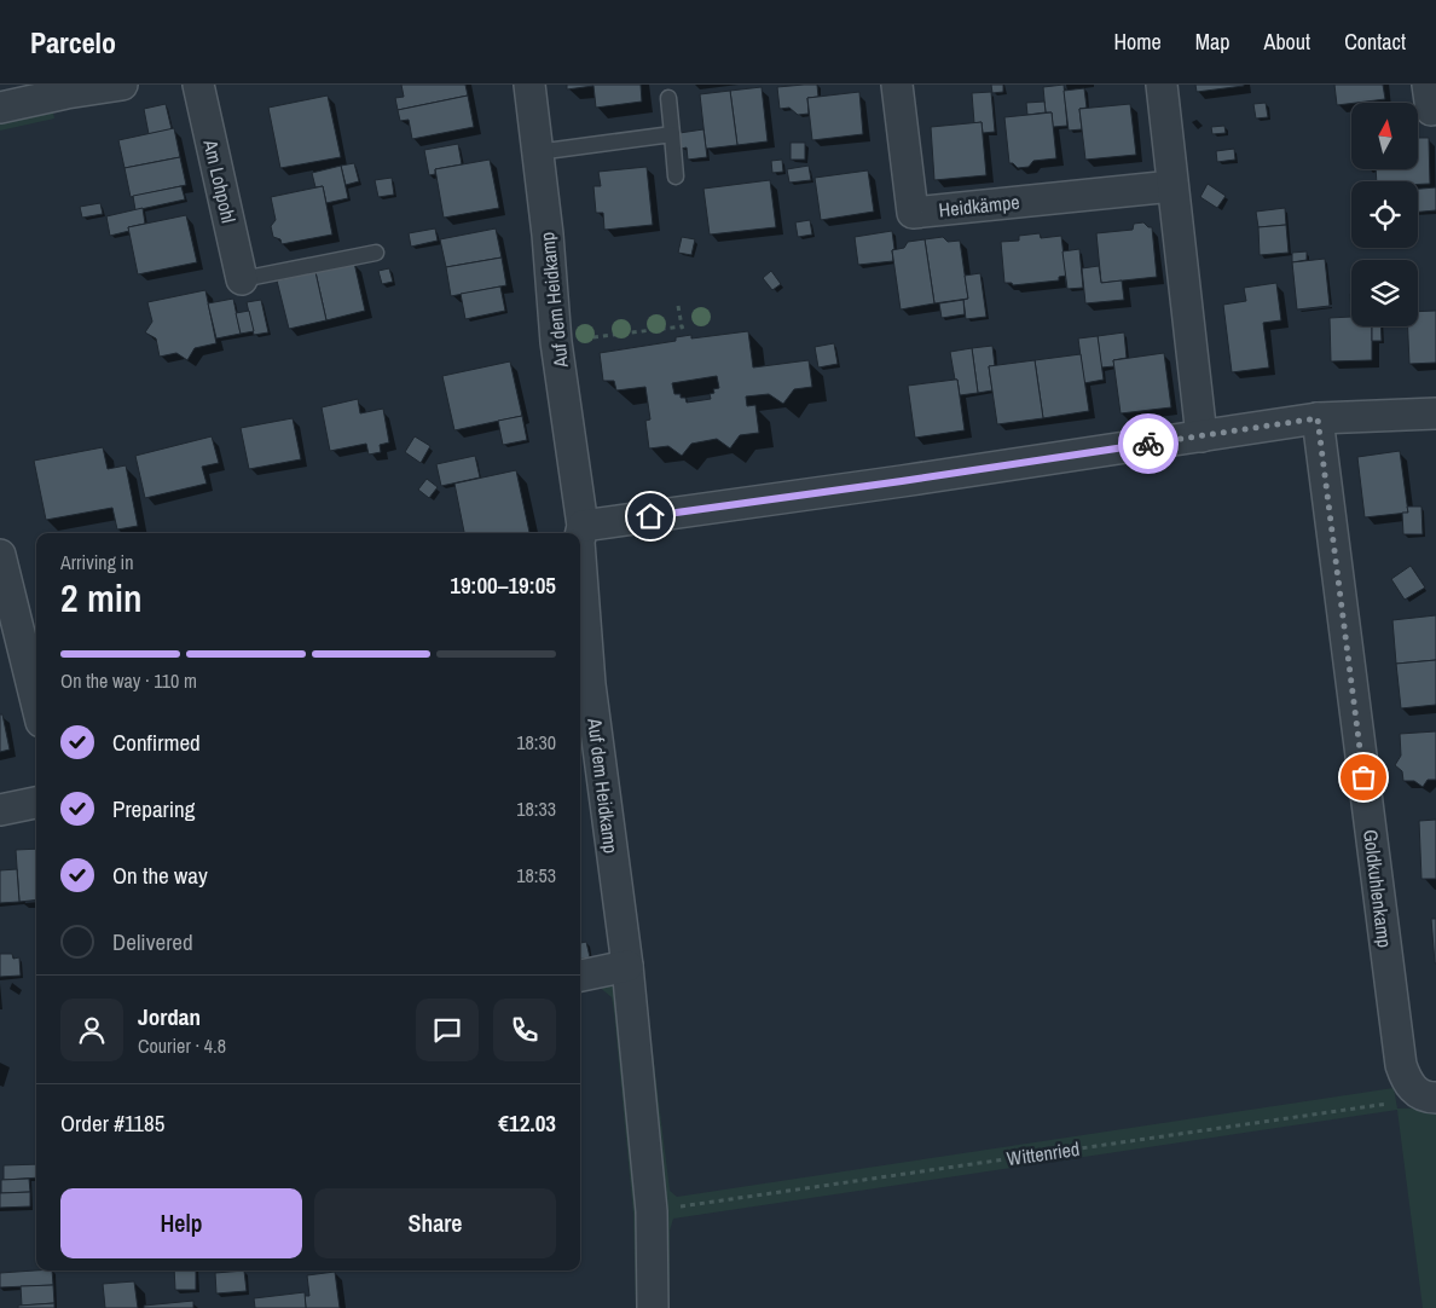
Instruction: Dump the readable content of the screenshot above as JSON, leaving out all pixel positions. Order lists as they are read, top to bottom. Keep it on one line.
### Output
{"streets":{"street":["Am Lohpohl","Heidkämpe","Auf dem Heidkamp","Goldkuhlenkamp"],"path":["Wittenried"]},"crossings":[["Auf dem Heidkamp","Wittenried"],["Goldkuhlenkamp","Wittenried"]],"north":"top","page":{"header":"Parcelo","nav":["Home","Map","About","Contact"],"heading":["2 min","Arriving in","19:00–19:05"],"panel":["Jordan","Courier · 4.8","Order #1185","€12.03"],"bar":"On the way · 110 m","list":[["Confirmed","18:30"],["Preparing","18:33"],["On the way","18:53"],"Delivered"],"buttons":["Help","Share"]}}
